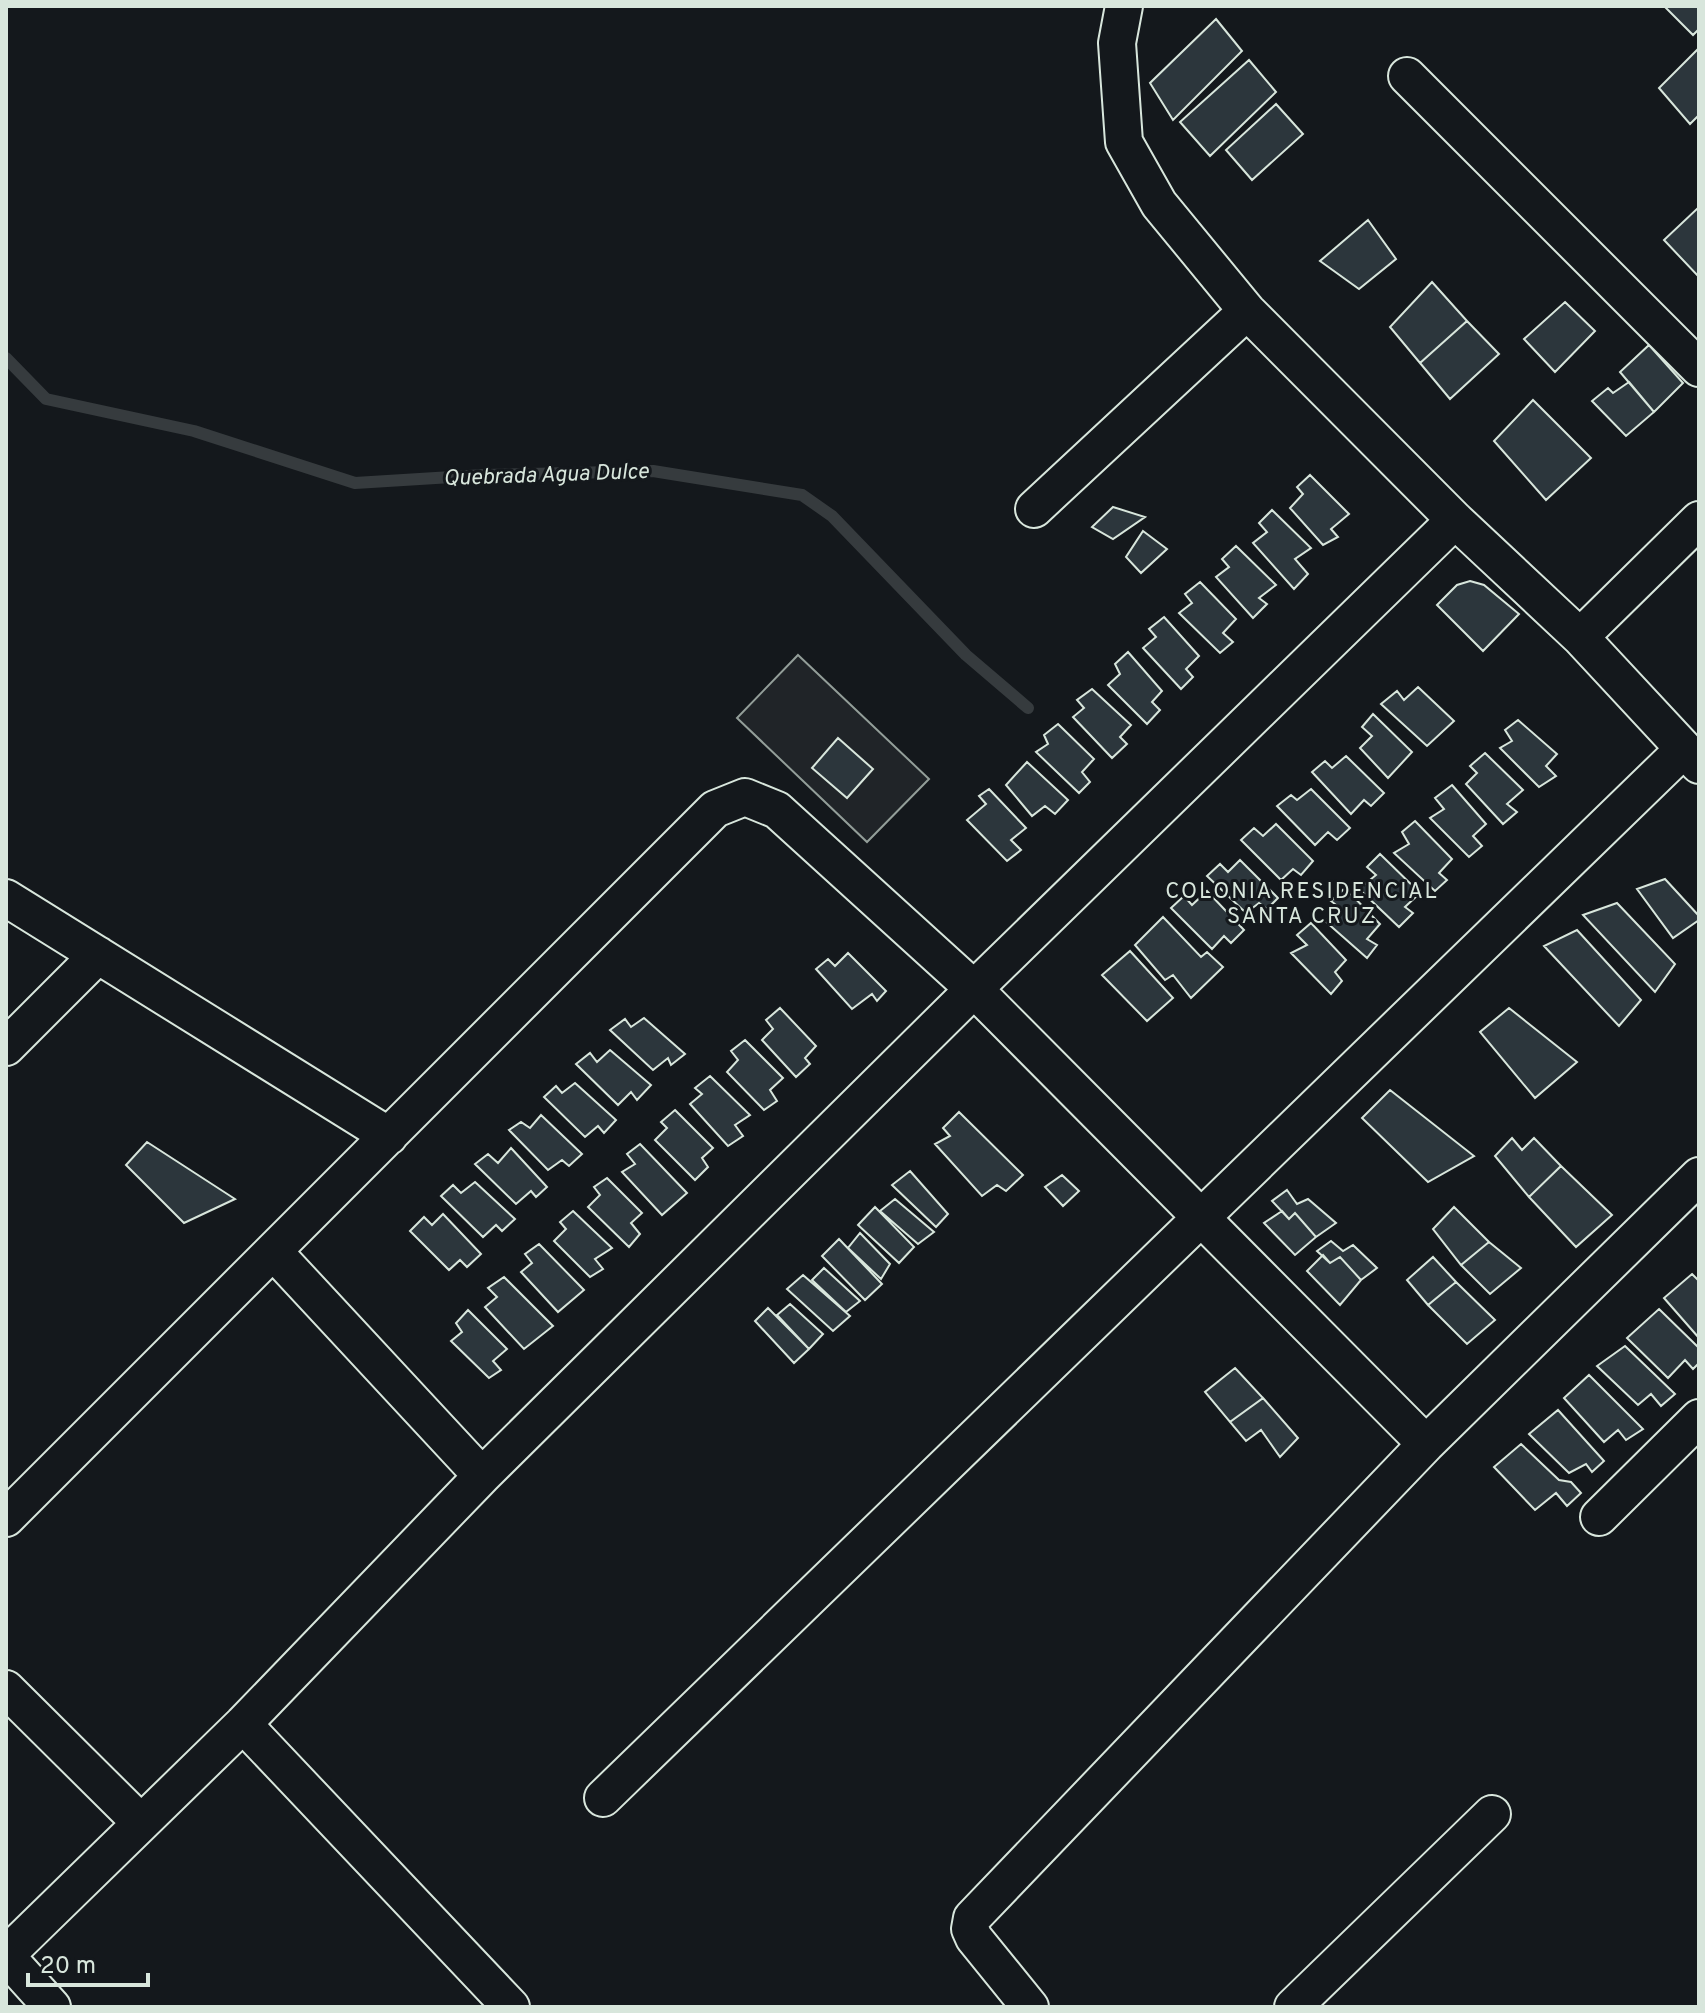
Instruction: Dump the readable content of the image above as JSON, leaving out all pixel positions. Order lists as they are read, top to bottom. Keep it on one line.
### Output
{"districts":["COLONIA RESIDENCIAL SANTA CRUZ"],"water":["Quebrada Agua Dulce"],"scale_bar":"20 m"}
